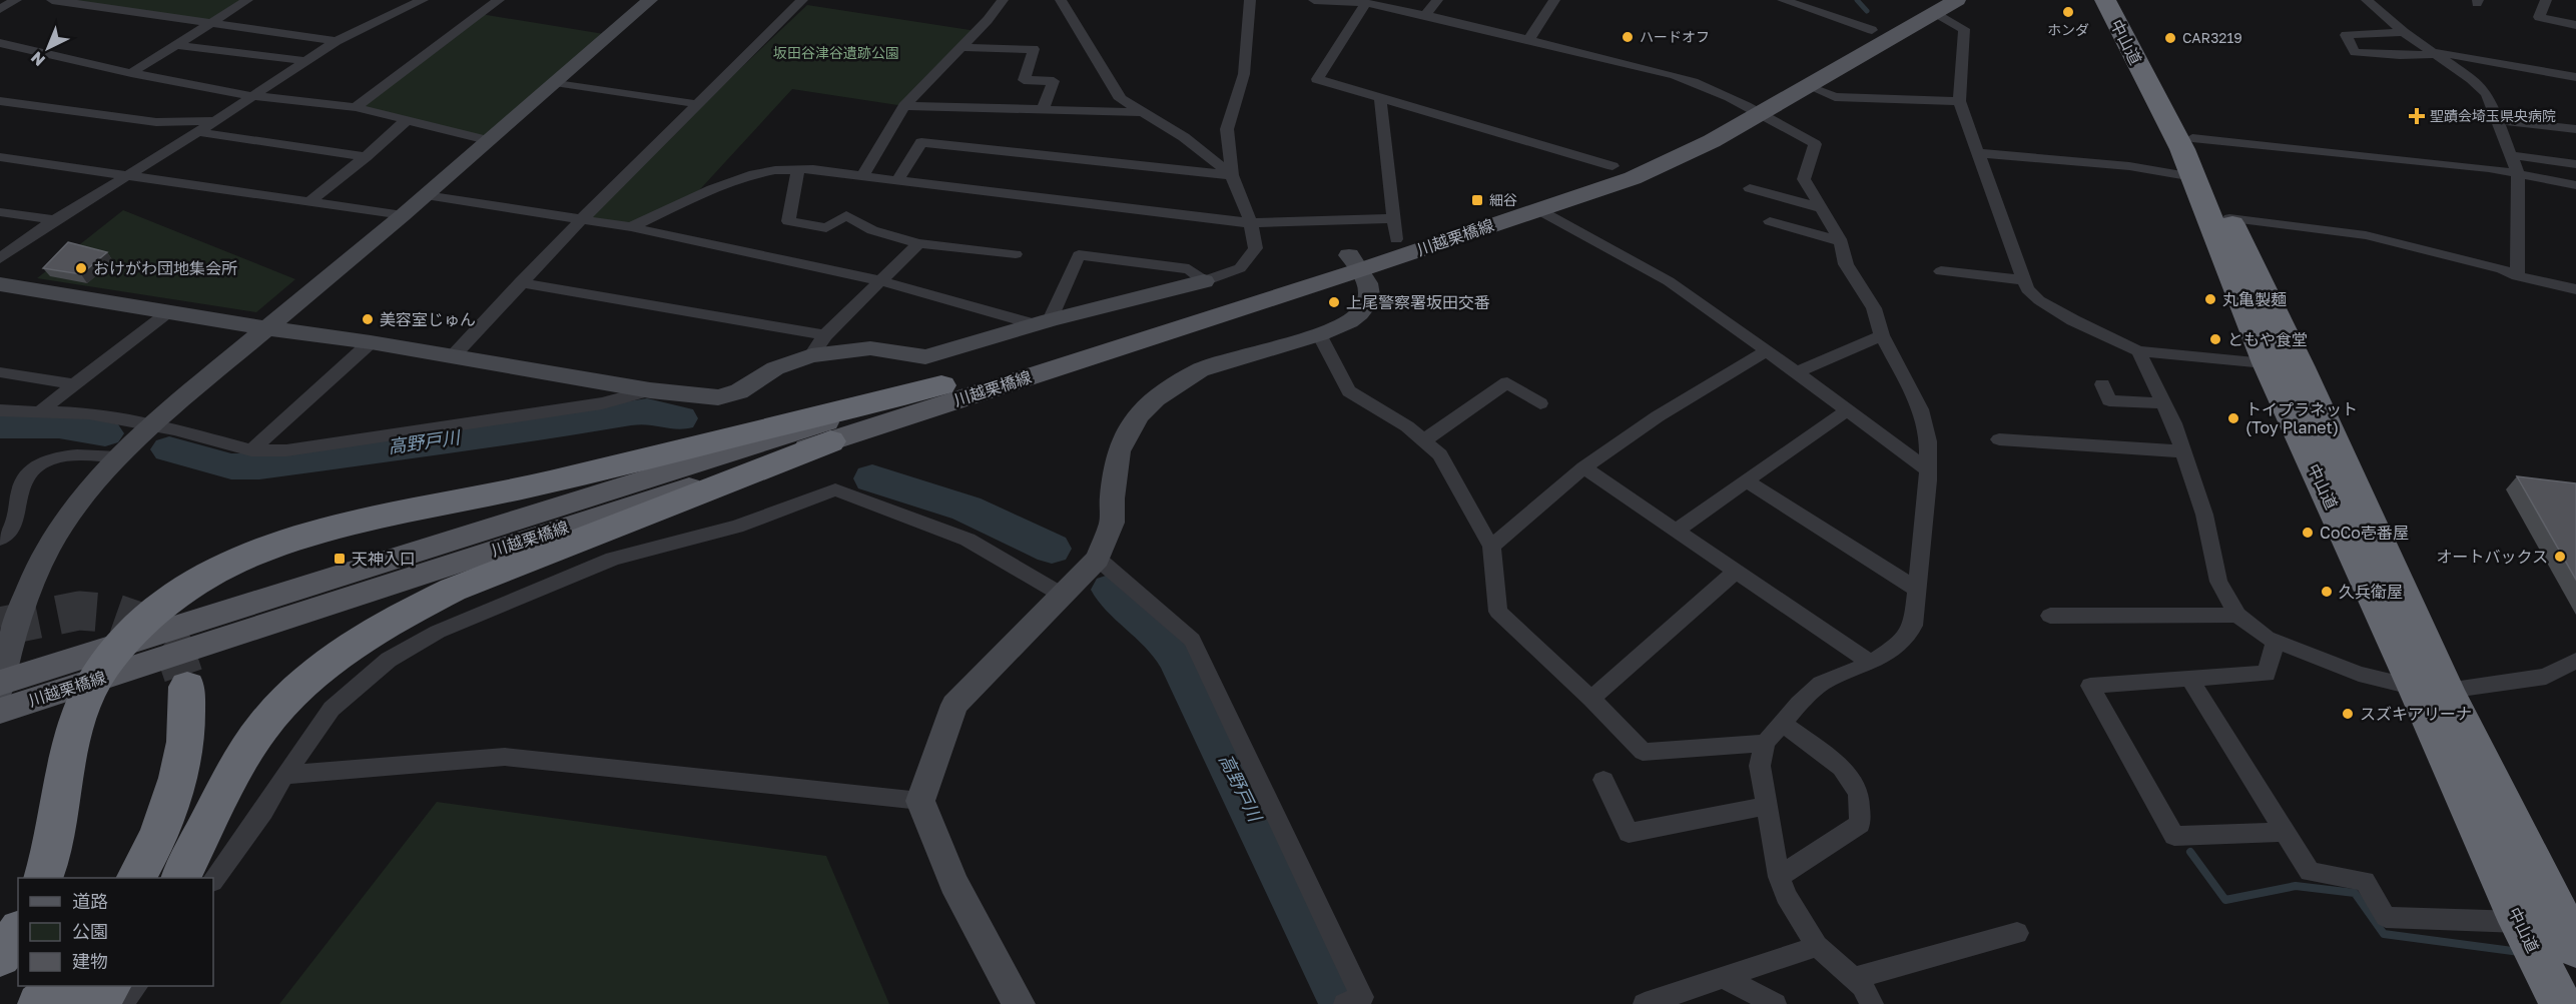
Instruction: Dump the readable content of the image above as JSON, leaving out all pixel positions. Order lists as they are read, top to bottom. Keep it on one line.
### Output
{"streets":{"highway":["中山道"],"main road":["川越栗橋線"]},"water":["高野戸川"],"parks":["坂田谷津谷遺跡公園"],"places":{"other":["ホンダ","ハードオフ","CAR3219","おけがわ団地集会所","丸亀製麺","上尾警察署坂田交番","美容室じゅん","ともや食堂","トイプラネット (Toy Planet)","CoCo壱番屋","オートバックス","久兵衛屋","スズキアリーナ"],"health":["聖蹟会埼玉県央病院"],"transit":["細谷","天神入口"]},"legend":["道路","公園","建物"],"north":"bottom left"}
